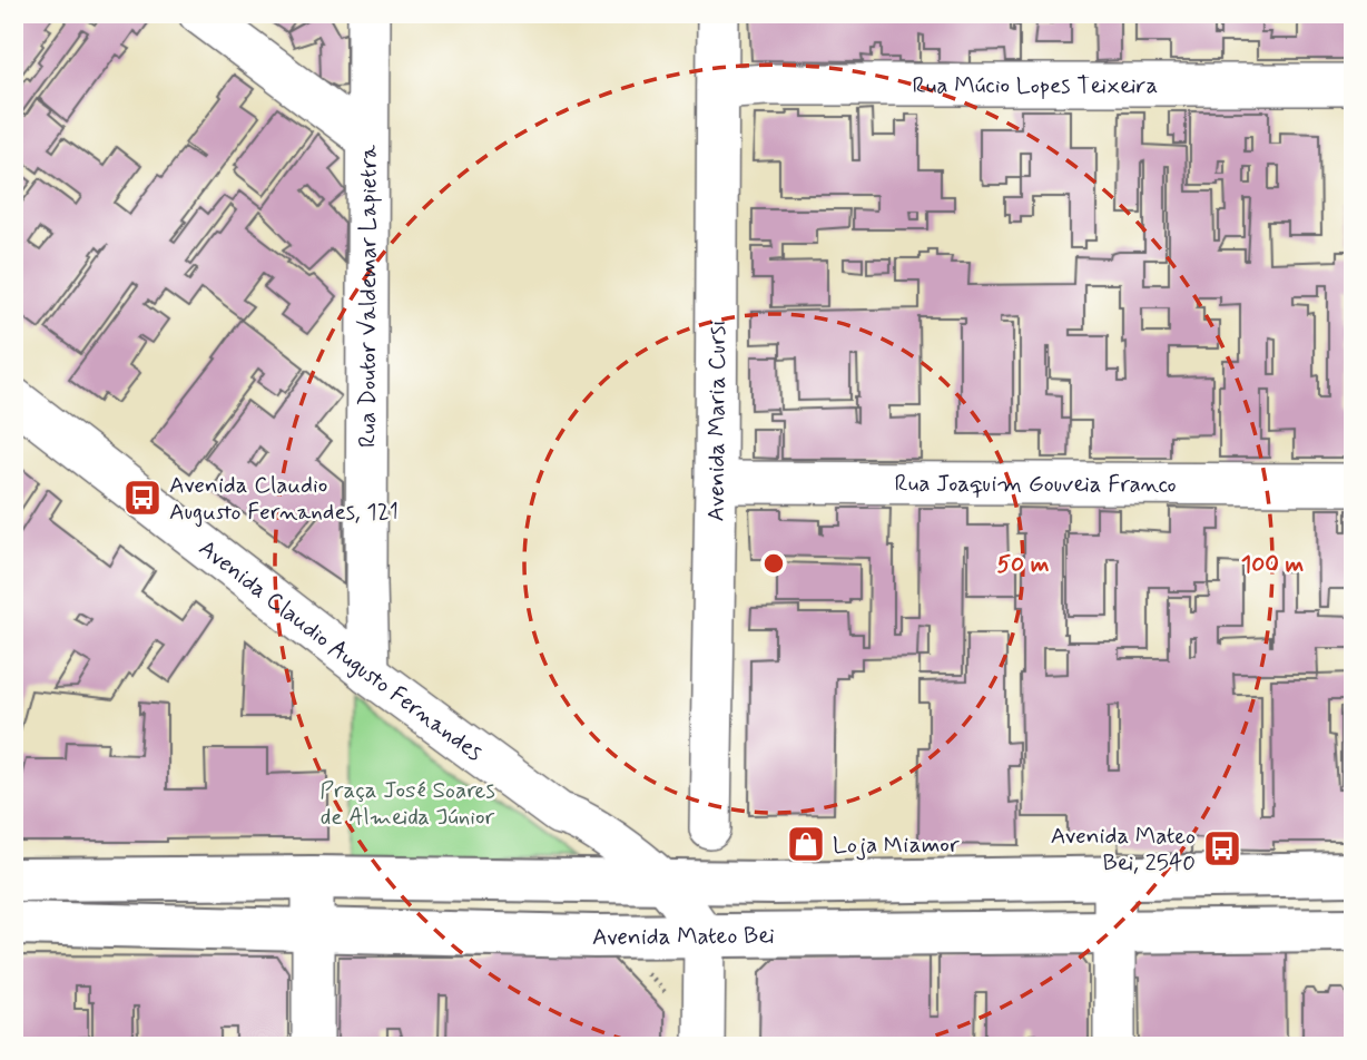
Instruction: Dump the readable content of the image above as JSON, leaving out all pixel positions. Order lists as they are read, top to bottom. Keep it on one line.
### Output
{"streets":{"main road":["Avenida Mateo Bei"],"street":["Rua Múcio Lopes Teixeira","Rua Doutor Valdemar Lapietra","Avenida Maria Cursi","Rua Joaquim Gouveia Franco","Avenida Claudio Augusto Fernandes"]},"crossings":[["Rua Múcio Lopes Teixeira","Avenida Maria Cursi"],["Rua Doutor Valdemar Lapietra","Avenida Claudio Augusto Fernandes"],["Avenida Maria Cursi","Rua Joaquim Gouveia Franco"],["Avenida Claudio Augusto Fernandes","Avenida Mateo Bei"]],"parks":["Praça José Soares de Almeida Júnior"],"places":{"bus stop":["Avenida Claudio Augusto Fernandes, 121","Avenida Mateo Bei, 2540"],"shop":["Loja Miamor"]},"rings":["50 m","100 m"]}
